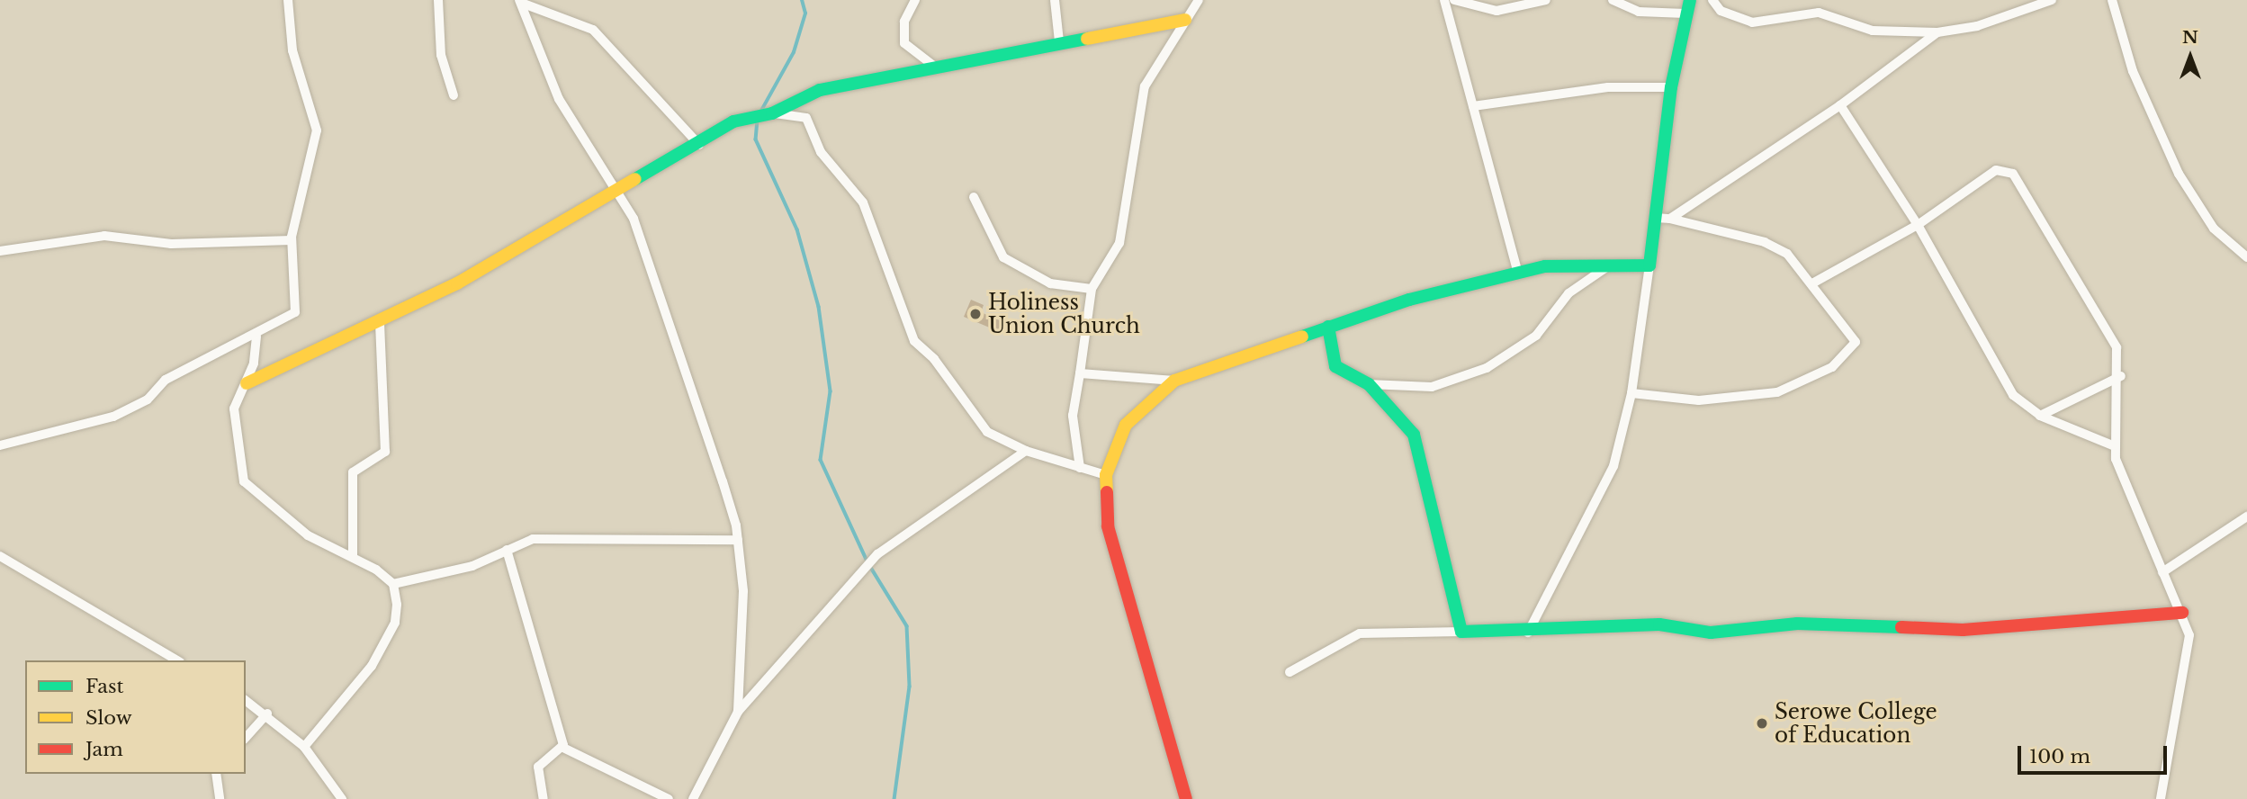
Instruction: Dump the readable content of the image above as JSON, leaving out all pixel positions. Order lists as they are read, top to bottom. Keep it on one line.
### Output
{"places":["Holiness Union Church","Serowe College of Education"],"legend":["Fast","Slow","Jam"],"scale_bar":"100 m","north":"top"}
